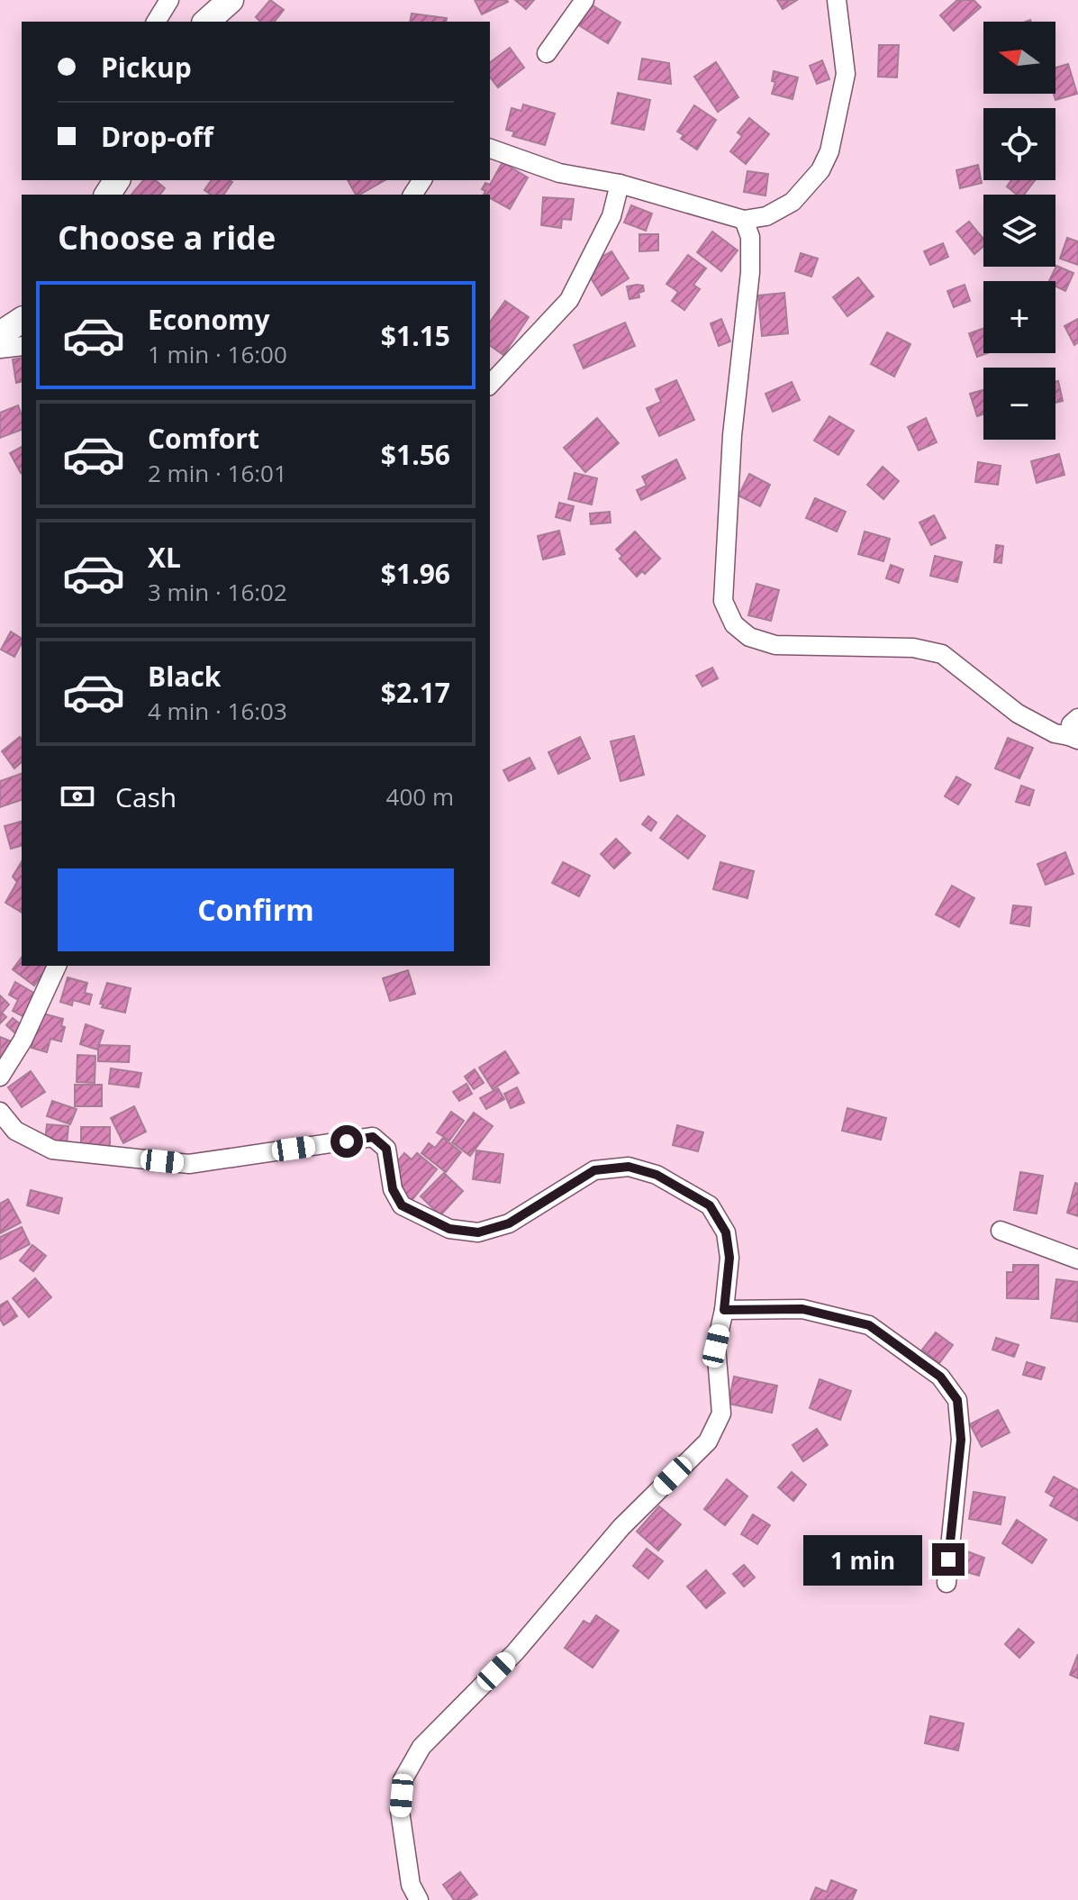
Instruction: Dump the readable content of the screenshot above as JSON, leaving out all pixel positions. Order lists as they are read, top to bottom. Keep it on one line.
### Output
{"north":"left","page":{"map_buttons":["+","−"],"banner":["Pickup","Drop-off"],"heading":"Choose a ride","list":[{"name":"Economy","note":"1 min · 16:00","value":"$1.15"},{"name":"Comfort","note":"2 min · 16:01","value":"$1.56"},{"name":"XL","note":"3 min · 16:02","value":"$1.96"},{"name":"Black","note":"4 min · 16:03","value":"$2.17"}],"pay":["Cash","400 m"],"buttons":"Confirm","bubble":"1 min"}}
